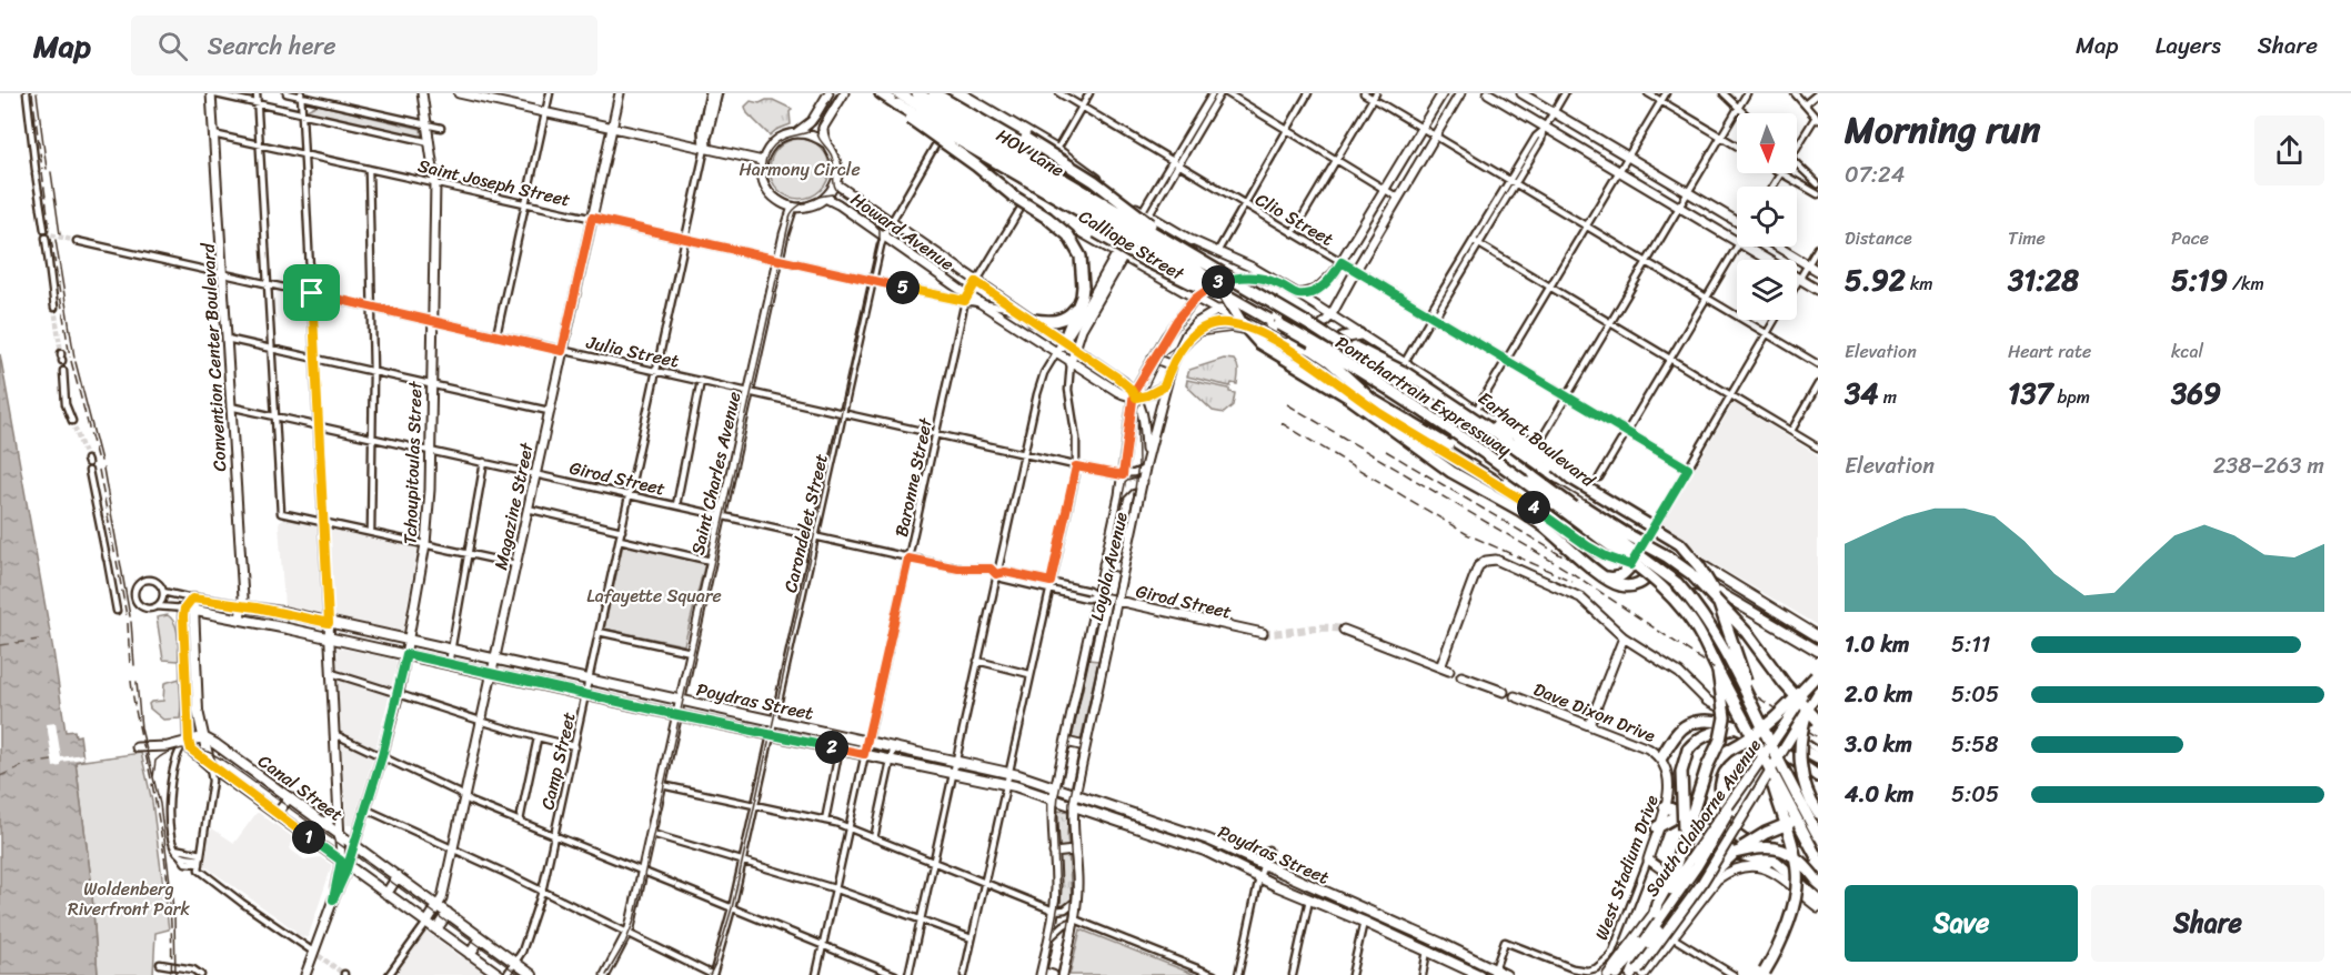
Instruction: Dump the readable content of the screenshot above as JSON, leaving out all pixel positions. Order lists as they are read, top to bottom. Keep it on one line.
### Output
{"streets":{"highway":["HOV Lane","Pontchartrain Expressway"],"main road":["Earhart Boulevard","Poydras Street","Canal Street","South Claiborne Avenue"],"street":["Saint Joseph Street","Clio Street","Howard Avenue","Calliope Street","Julia Street","Convention Center Boulevard","Tchoupitoulas Street","Saint Charles Avenue","Girod Street","Baronne Street","Magazine Street","Carondelet Street","Loyola Avenue","Dave Dixon Drive","Camp Street","West Stadium Drive"]},"crossings":[["HOV Lane","Pontchartrain Expressway"],["Saint Joseph Street","Howard Avenue"],["Saint Joseph Street","Convention Center Boulevard"],["Saint Joseph Street","Tchoupitoulas Street"],["Saint Joseph Street","Saint Charles Avenue"],["Saint Joseph Street","Baronne Street"],["Saint Joseph Street","Magazine Street"],["Saint Joseph Street","Carondelet Street"],["Saint Joseph Street","Camp Street"],["Clio Street","Baronne Street"],["Howard Avenue","Saint Charles Avenue"],["Howard Avenue","Baronne Street"],["Howard Avenue","Carondelet Street"],["Howard Avenue","Loyola Avenue"],["Calliope Street","Pontchartrain Expressway"],["Calliope Street","Earhart Boulevard"],["Calliope Street","Baronne Street"],["Calliope Street","Carondelet Street"],["Calliope Street","Loyola Avenue"],["Julia Street","Convention Center Boulevard"],["Julia Street","Tchoupitoulas Street"],["Julia Street","Saint Charles Avenue"],["Julia Street","Baronne Street"],["Julia Street","Magazine Street"],["Julia Street","Carondelet Street"],["Julia Street","Loyola Avenue"],["Julia Street","Camp Street"],["Convention Center Boulevard","Girod Street"],["Convention Center Boulevard","Poydras Street"],["Earhart Boulevard","Loyola Avenue"],["Tchoupitoulas Street","Girod Street"],["Tchoupitoulas Street","Poydras Street"],["Tchoupitoulas Street","Canal Street"],["Saint Charles Avenue","Girod Street"],["Saint Charles Avenue","Poydras Street"],["Girod Street","Baronne Street"],["Girod Street","Magazine Street"],["Girod Street","Carondelet Street"],["Girod Street","Loyola Avenue"],["Girod Street","Camp Street"],["Baronne Street","Poydras Street"],["Magazine Street","Poydras Street"],["Magazine Street","Canal Street"],["Carondelet Street","Poydras Street"],["Loyola Avenue","Poydras Street"],["Poydras Street","Camp Street"],["Poydras Street","West Stadium Drive"],["Dave Dixon Drive","West Stadium Drive"],["Camp Street","Canal Street"]],"parks":["Harmony Circle","Lafayette Square","Woldenberg Riverfront Park"],"north":"bottom","page":{"header":"Map","search":"Search here","nav":["Map","Layers","Share"],"heading":["Morning run","07:24"],"stats":[["Distance","5.92 km"],["Time","31:28"],["Pace","5:19 /km"],["Elevation","34 m"],["Heart rate","137 bpm"],["kcal","369"]],"pins":["3","5","4","2","1"],"chart":["Elevation","238–263 m"],"list":[{"name":"1.0 km","note":"5:11"},{"name":"2.0 km","note":"5:05"},{"name":"3.0 km","note":"5:58"},{"name":"4.0 km","note":"5:05"}],"buttons":["Save","Share"]}}
